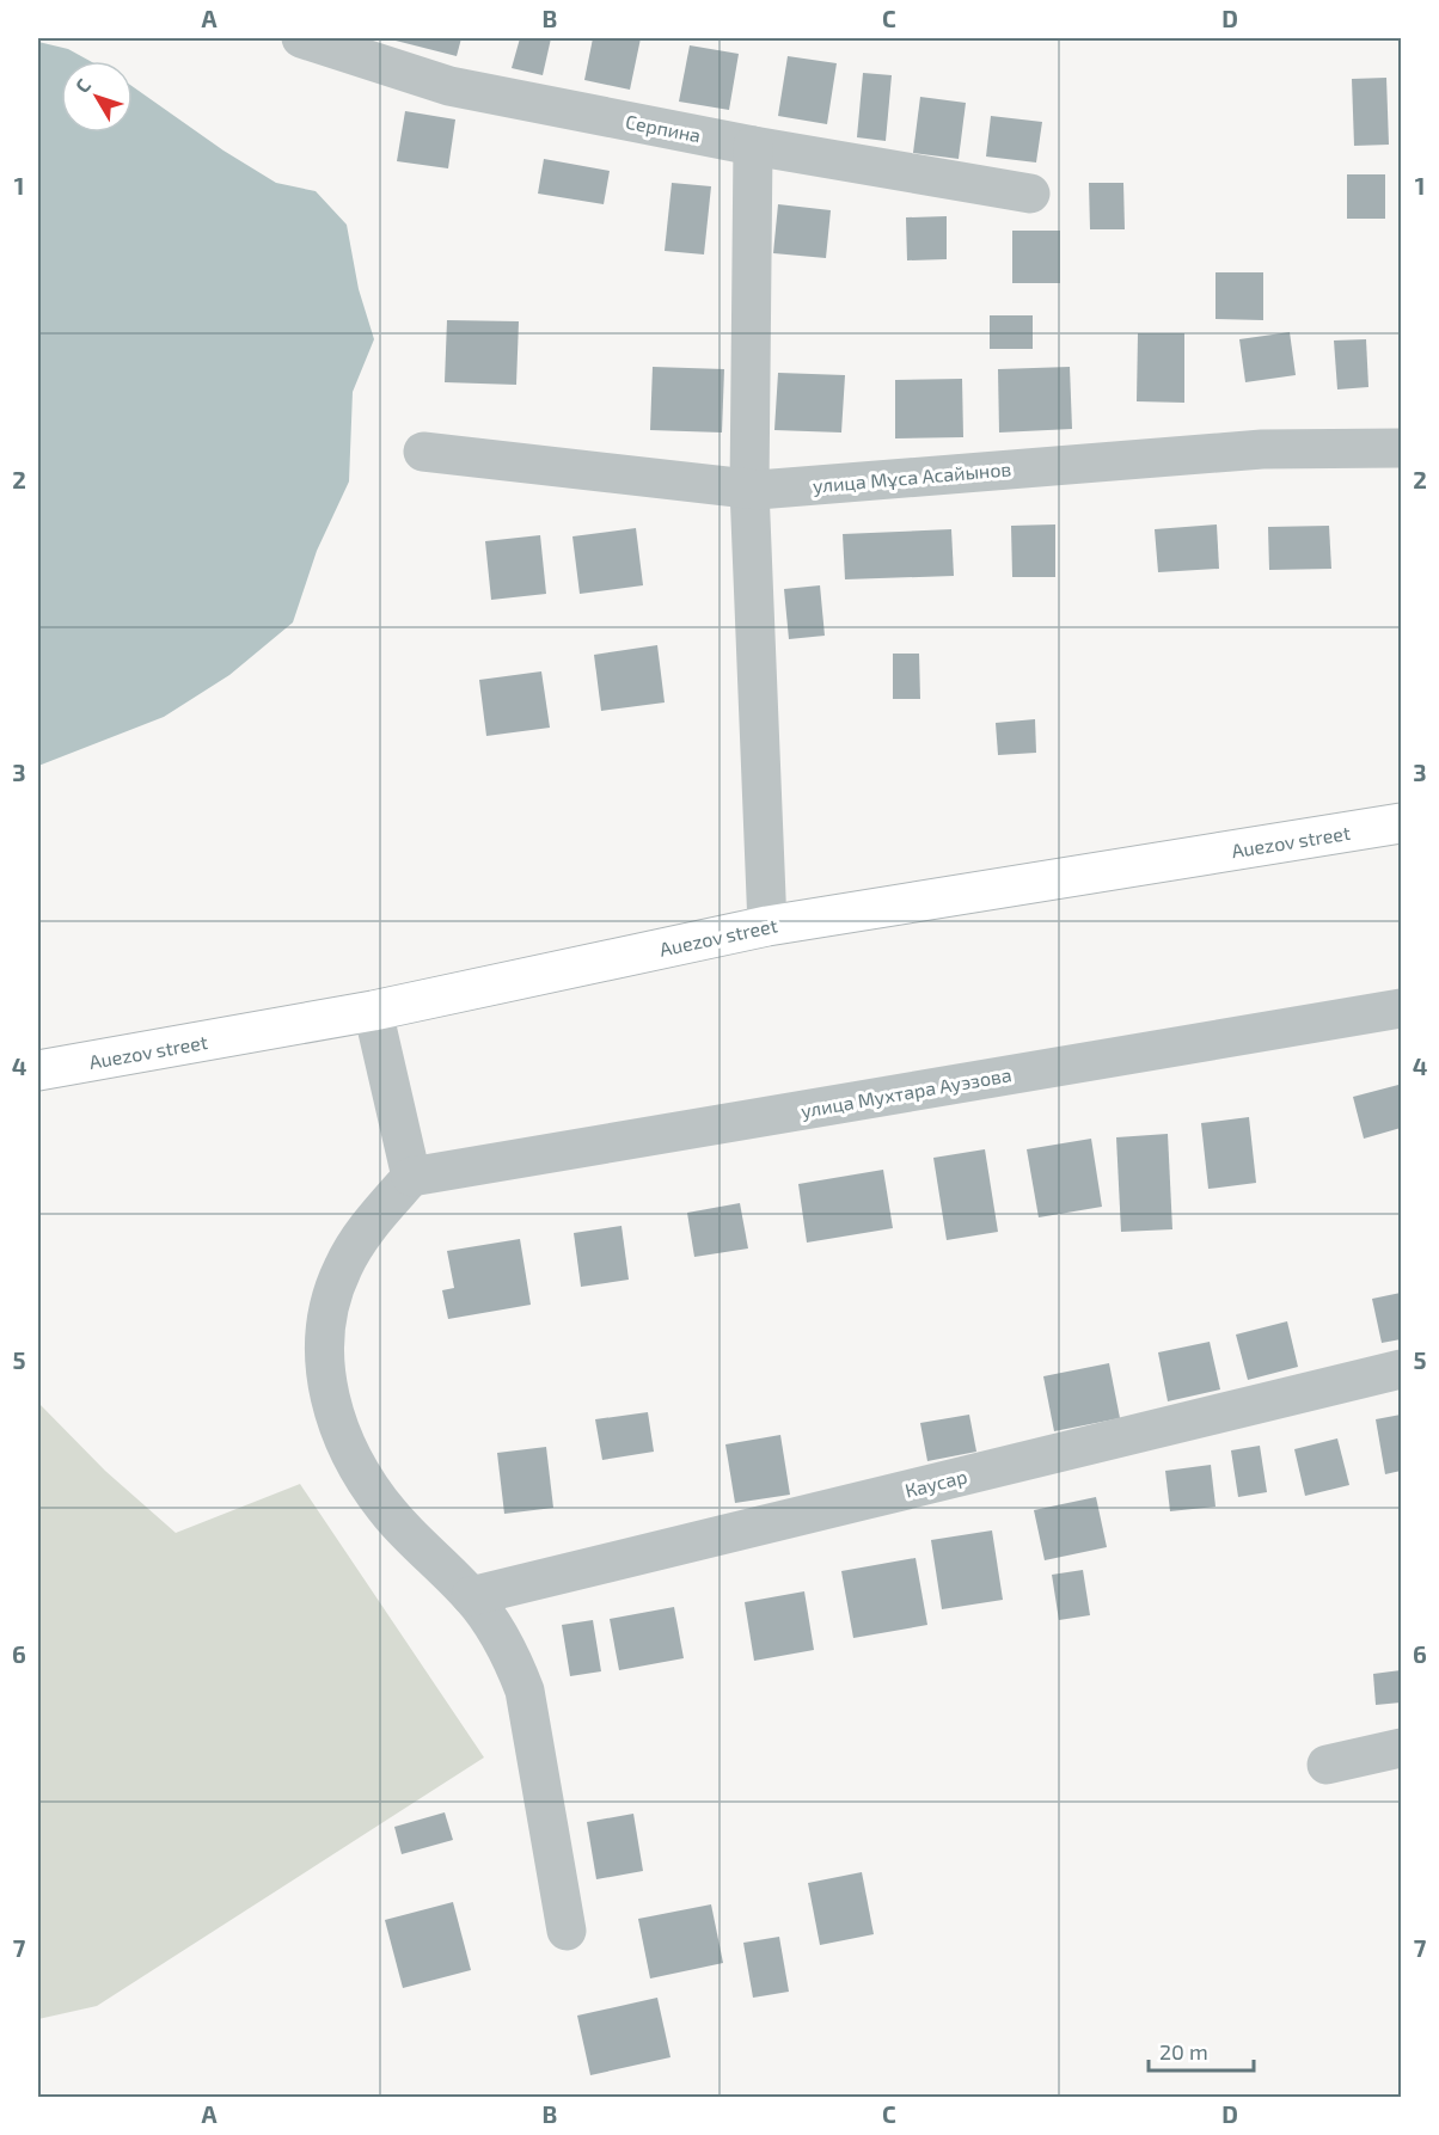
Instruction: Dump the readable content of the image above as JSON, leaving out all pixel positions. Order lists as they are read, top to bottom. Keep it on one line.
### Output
{"streets":{"main road":["Auezov street"],"street":["Серпина","улица Мұса Асайынов","улица Мухтара Ауэзова","Каусар"]},"scale_bar":"20 m","north":"top left","grid":{"columns":["A","B","C","D"],"rows":["1","2","3","4","5","6","7"]}}
